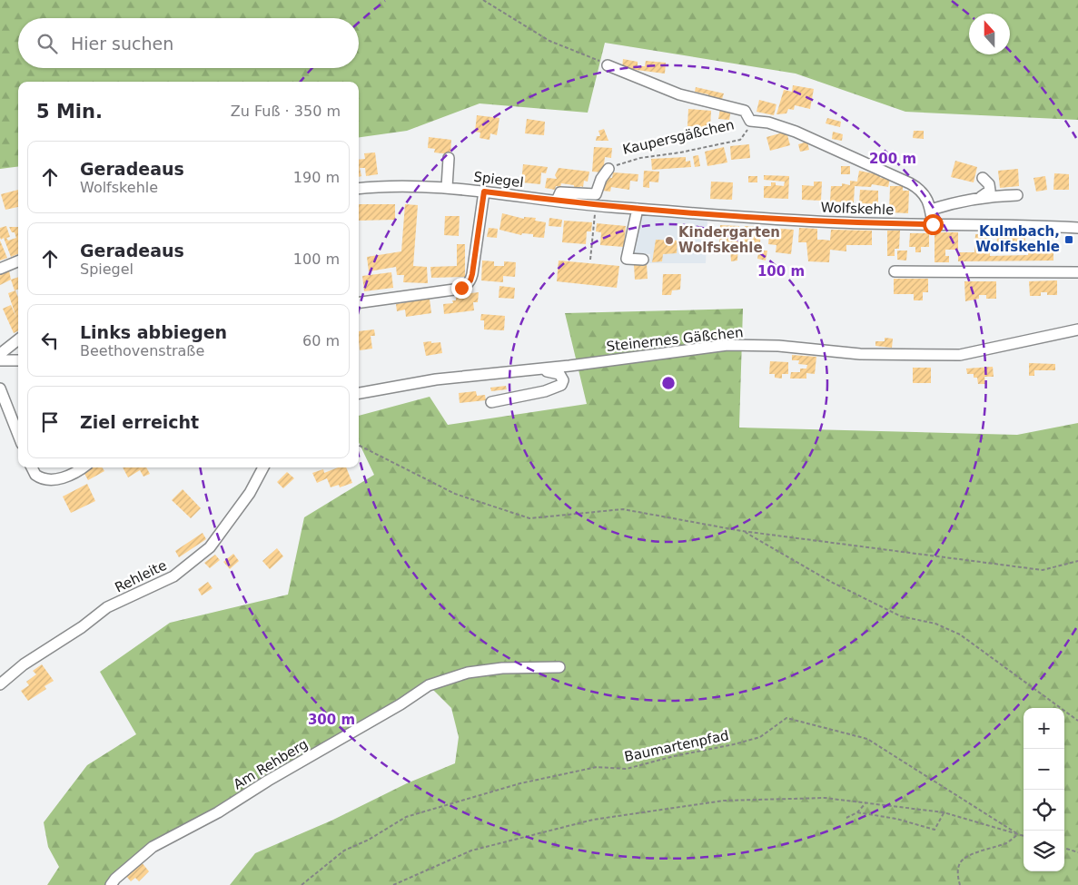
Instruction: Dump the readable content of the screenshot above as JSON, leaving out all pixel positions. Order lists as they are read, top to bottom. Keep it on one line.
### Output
{"streets":{"street":["Kaupersgäßchen","Spiegel","Wolfskehle","Steinernes Gäßchen","Rehleite","Am Rehberg"],"path":["Baumartenpfad"]},"crossings":[["Kaupersgäßchen","Spiegel"],["Kaupersgäßchen","Wolfskehle"],["Spiegel","Wolfskehle"]],"places":{"transit":["Kulmbach, Wolfskehle"],"other":["Kindergarten Wolfskehle"]},"north":"top","page":{"search":"Hier suchen","heading":["5 Min.","Zu Fuß · 350 m"],"list":[["Geradeaus","Wolfskehle","190 m"],["Geradeaus","Spiegel","100 m"],["Links abbiegen","Beethovenstraße","60 m"],"Ziel erreicht"],"map_buttons":["+","−"]},"rings":["200 m","100 m","300 m"]}
